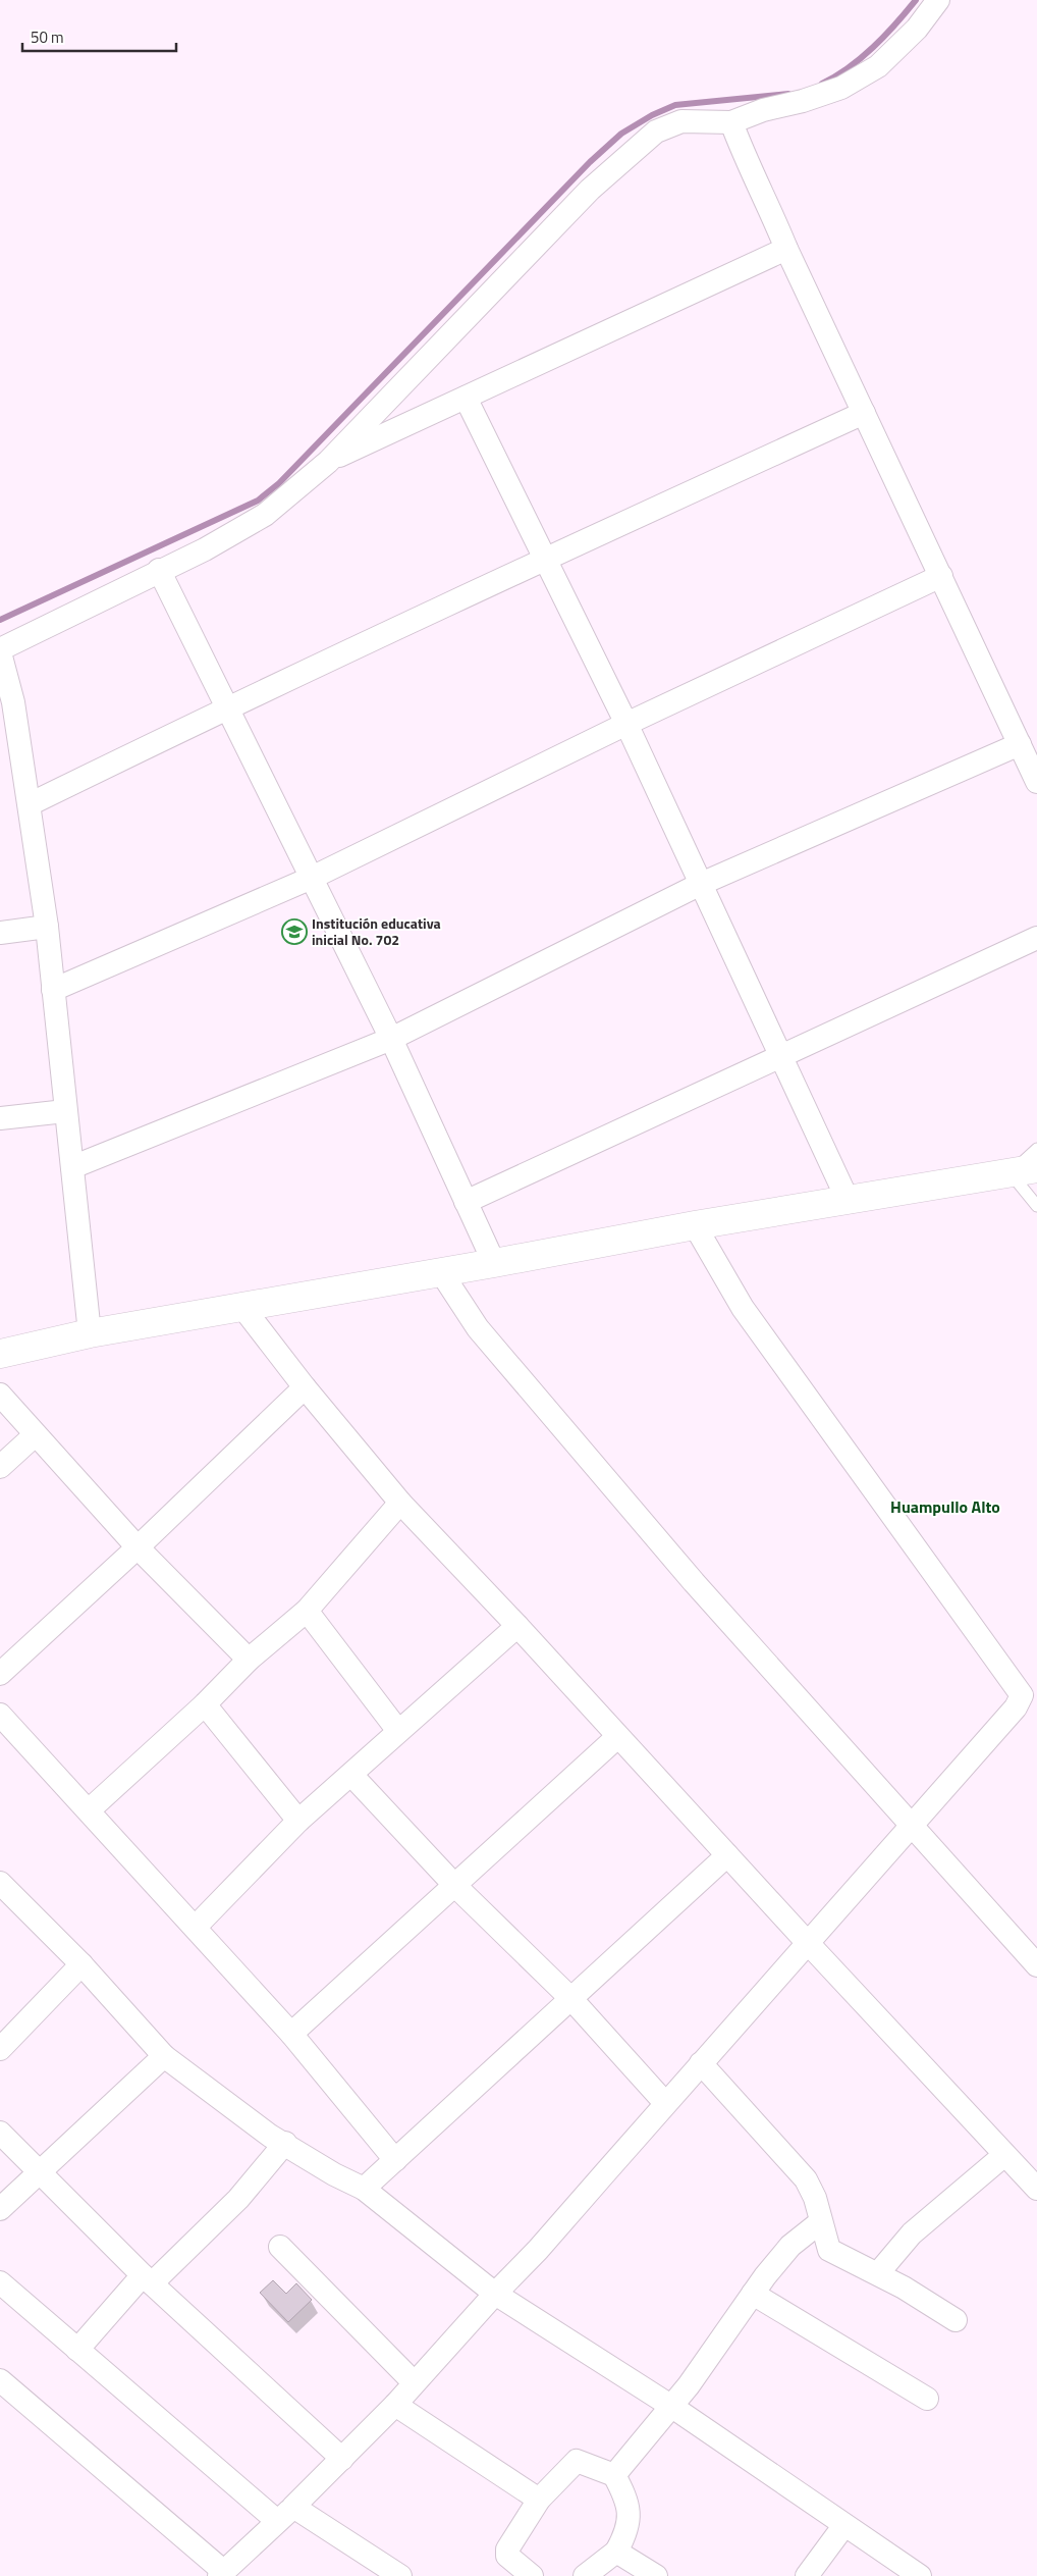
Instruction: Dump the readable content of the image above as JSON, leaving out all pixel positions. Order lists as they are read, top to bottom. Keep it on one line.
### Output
{"districts":["Huampullo Alto"],"places":{"school or university":["Institución educativa inicial No. 702"]},"scale_bar":"50 m"}
